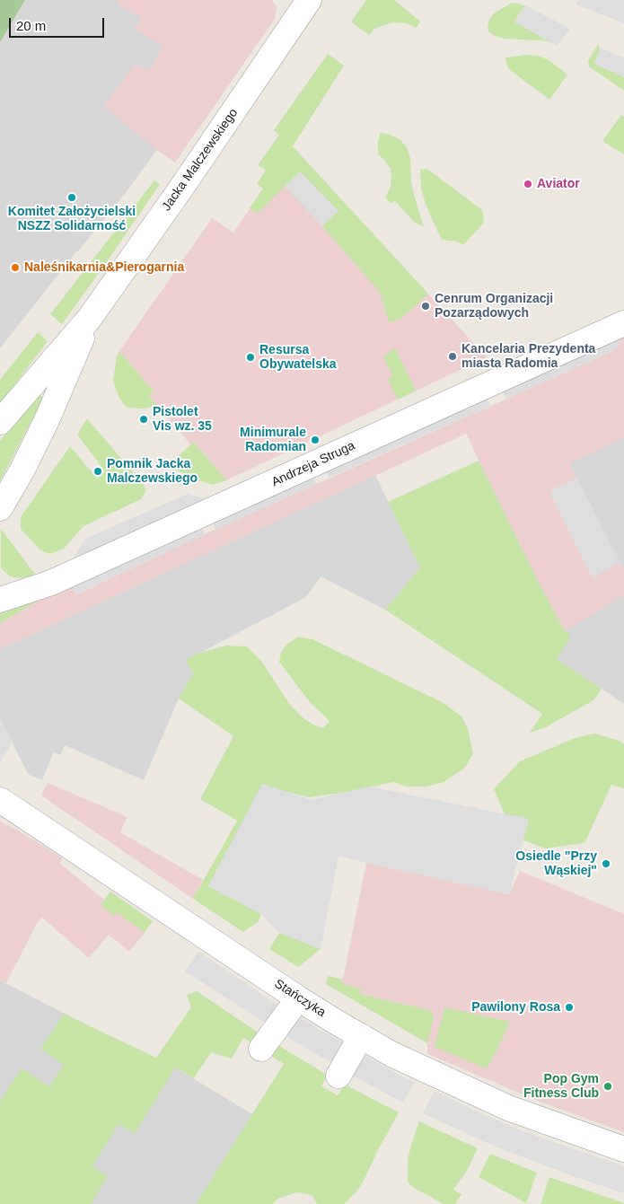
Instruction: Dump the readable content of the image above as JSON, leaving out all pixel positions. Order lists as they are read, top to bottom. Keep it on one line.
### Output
{"streets":{"street":["Jacka Malczewskiego","Andrzeja Struga","Stańczyka"]},"places":["Aviator","Komitet Założycielski NSZZ Solidarność","Naleśnikarnia&Pierogarnia","Cenrum Organizacji Pozarządowych","Kancelaria Prezydenta miasta Radomia","Resursa Obywatelska","Pistolet Vis wz. 35","Minimurale Radomian","Pomnik Jacka Malczewskiego","Osiedle \"Przy Wąskiej\"","Pawilony Rosa","Pop Gym Fitness Club"],"scale_bar":"20 m"}
